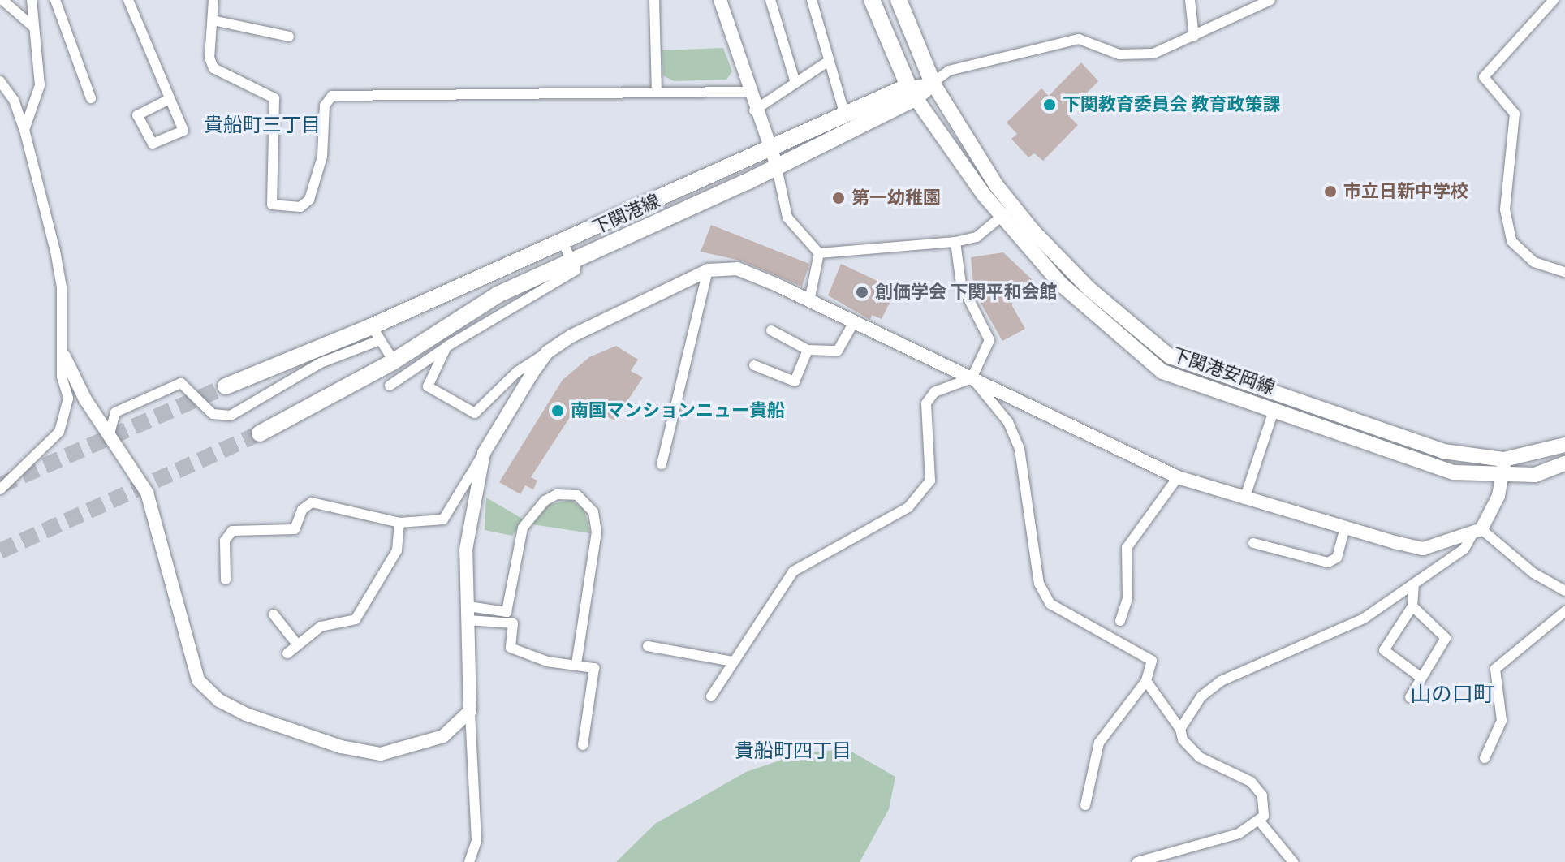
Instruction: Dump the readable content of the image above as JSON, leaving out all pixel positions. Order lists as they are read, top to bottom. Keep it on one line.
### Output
{"streets":{"main road":["下関港線","下関港安岡線"]},"crossings":[["下関港線","下関港安岡線"]],"districts":["貴船町三丁目","山の口町","貴船町四丁目"],"places":["下関教育委員会 教育政策課","市立日新中学校","第一幼稚園","創価学会 下関平和会館","南国マンションニュー貴船"]}
